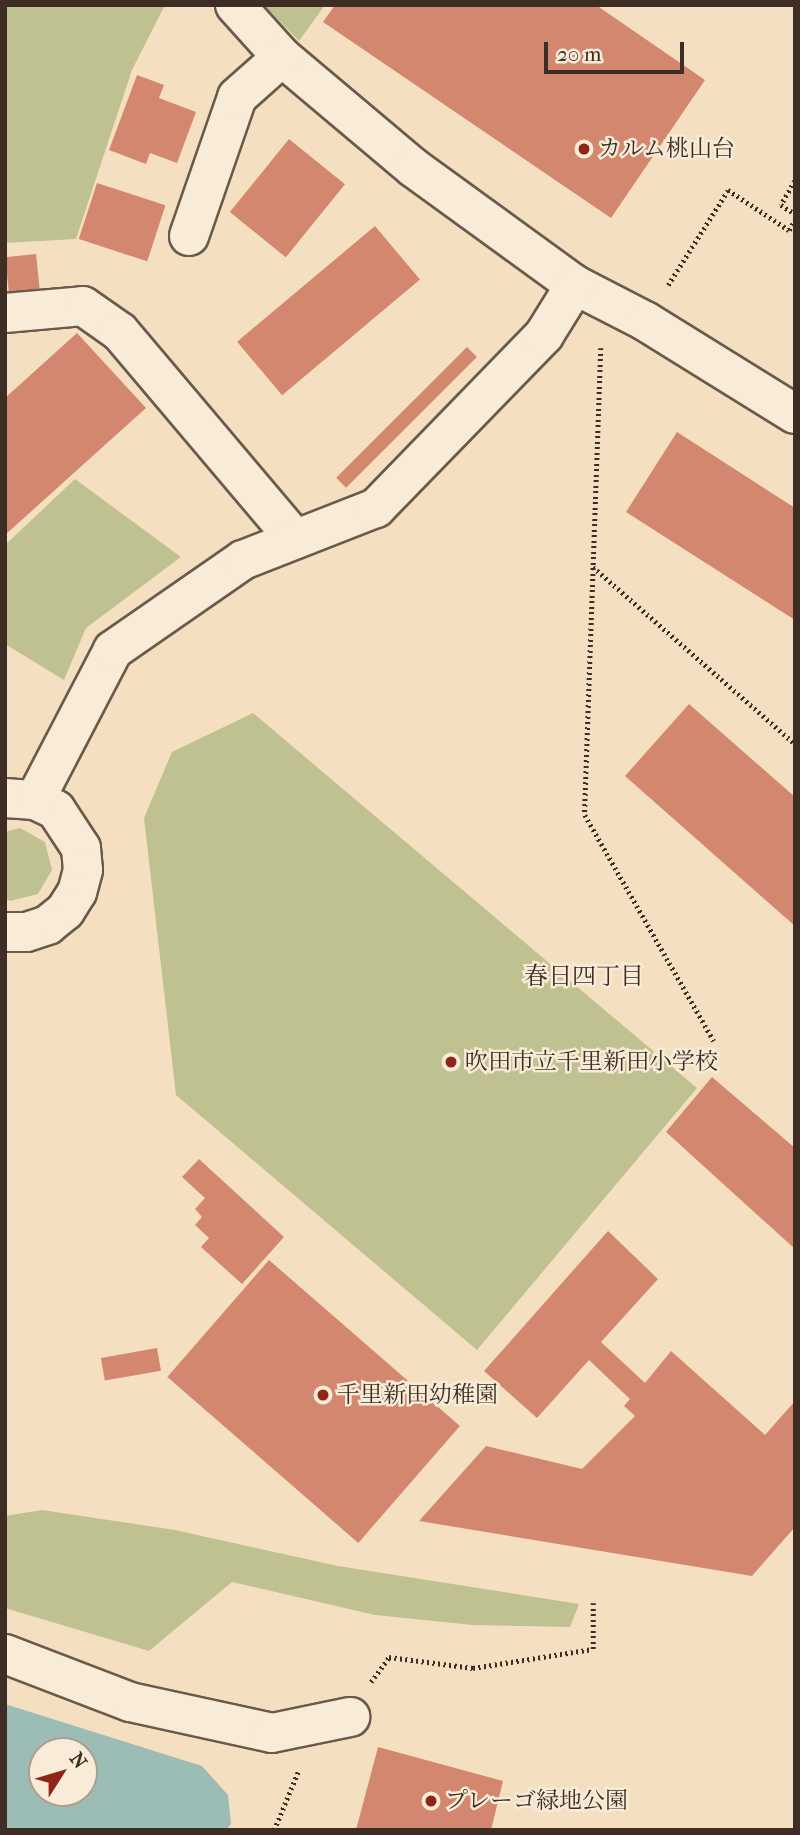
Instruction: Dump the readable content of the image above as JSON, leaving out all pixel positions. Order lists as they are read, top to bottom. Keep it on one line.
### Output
{"districts":["春日四丁目"],"places":["カルム桃山台","吹田市立千里新田小学校","千里新田幼稚園","プレーゴ緑地公園"],"scale_bar":"20 m","north":"top right"}
